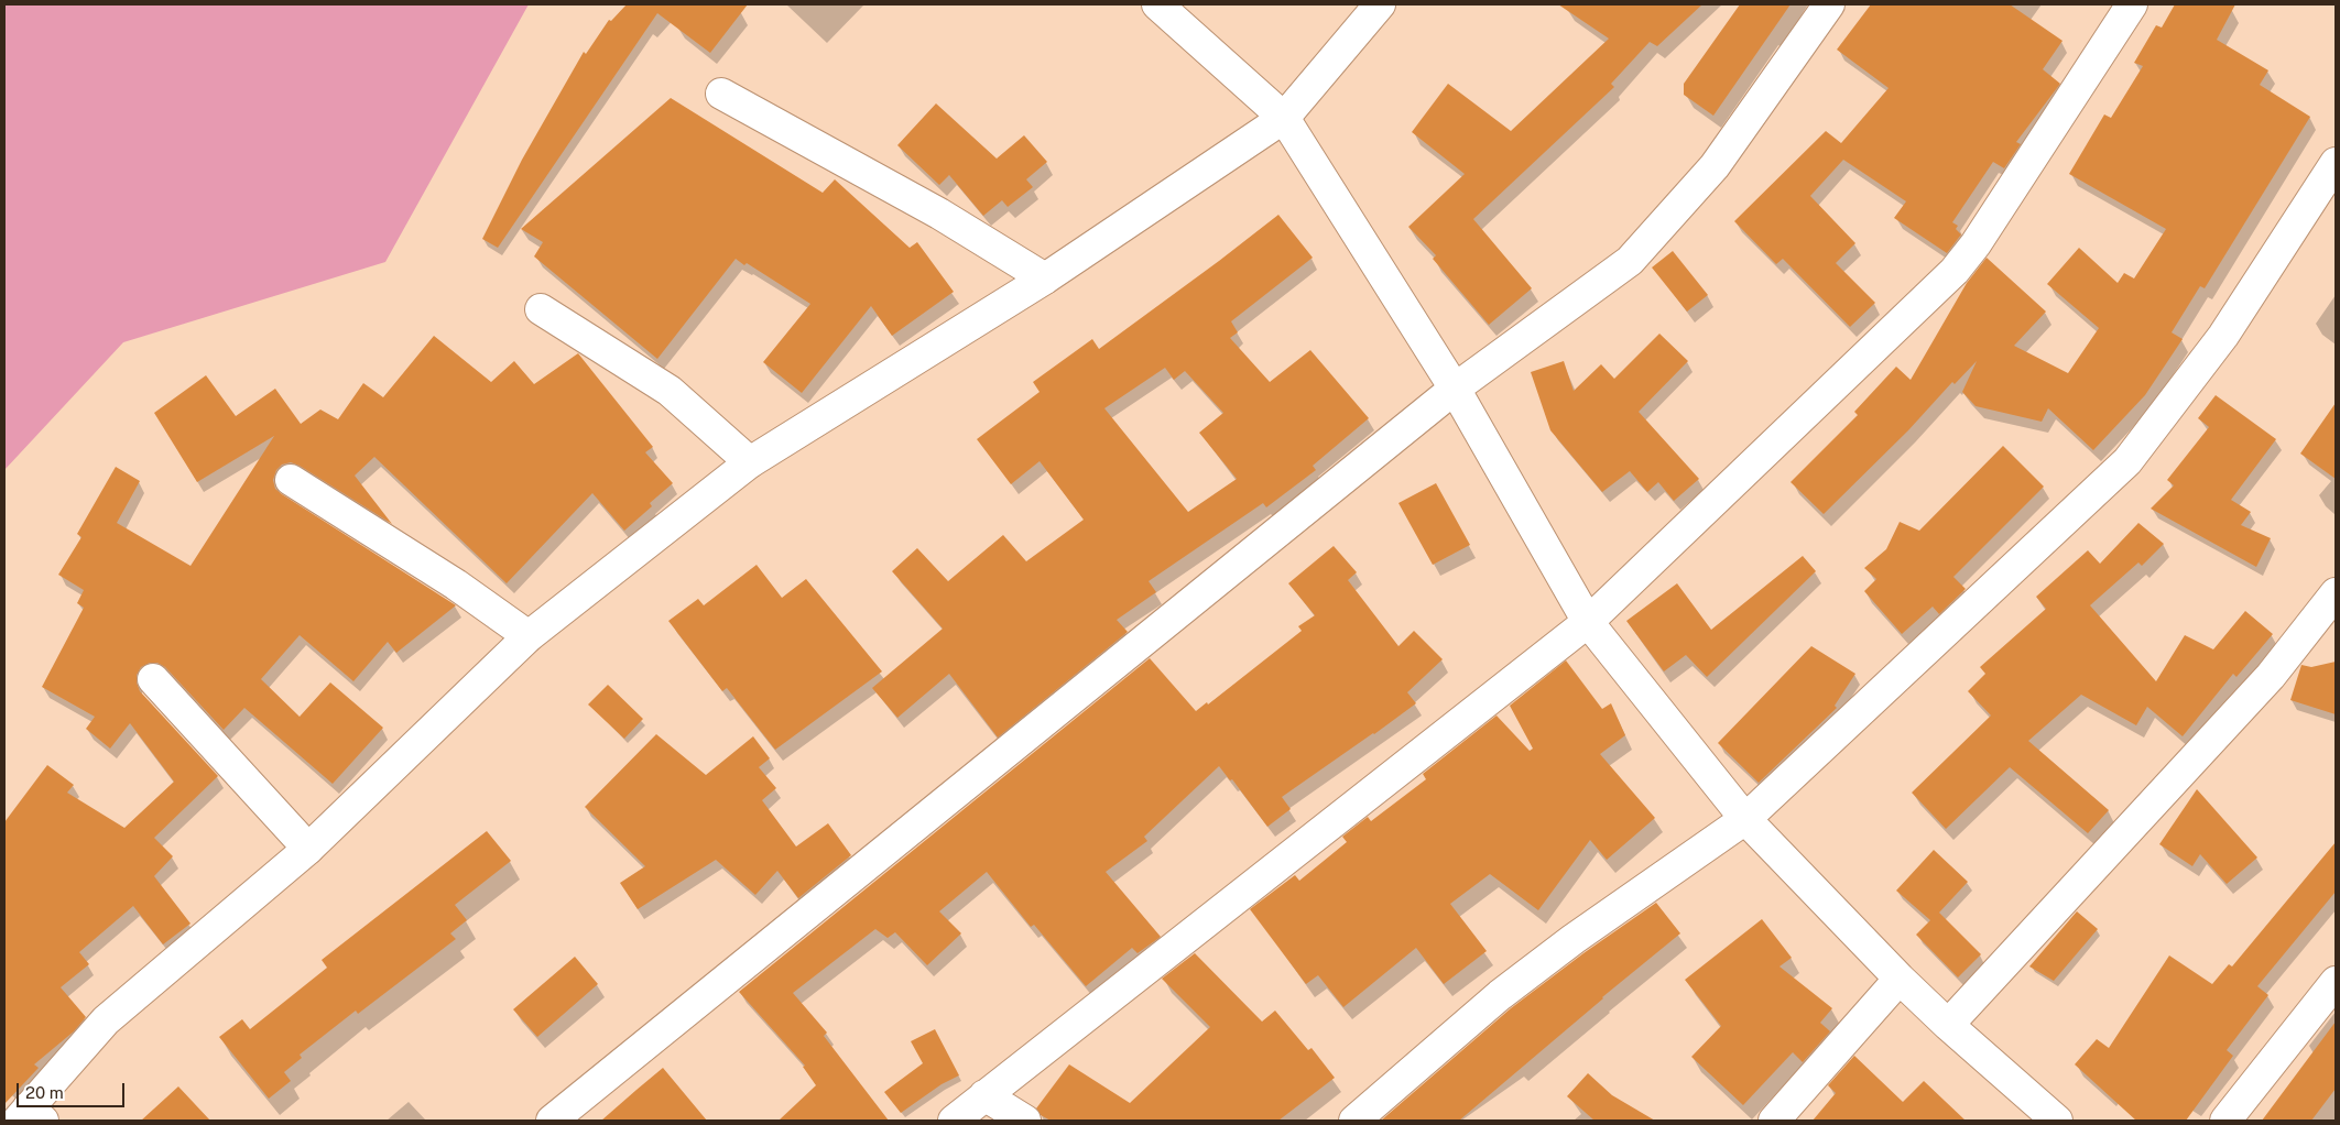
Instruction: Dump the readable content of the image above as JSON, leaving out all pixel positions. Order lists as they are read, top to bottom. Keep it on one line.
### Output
{"scale_bar":"20 m"}
